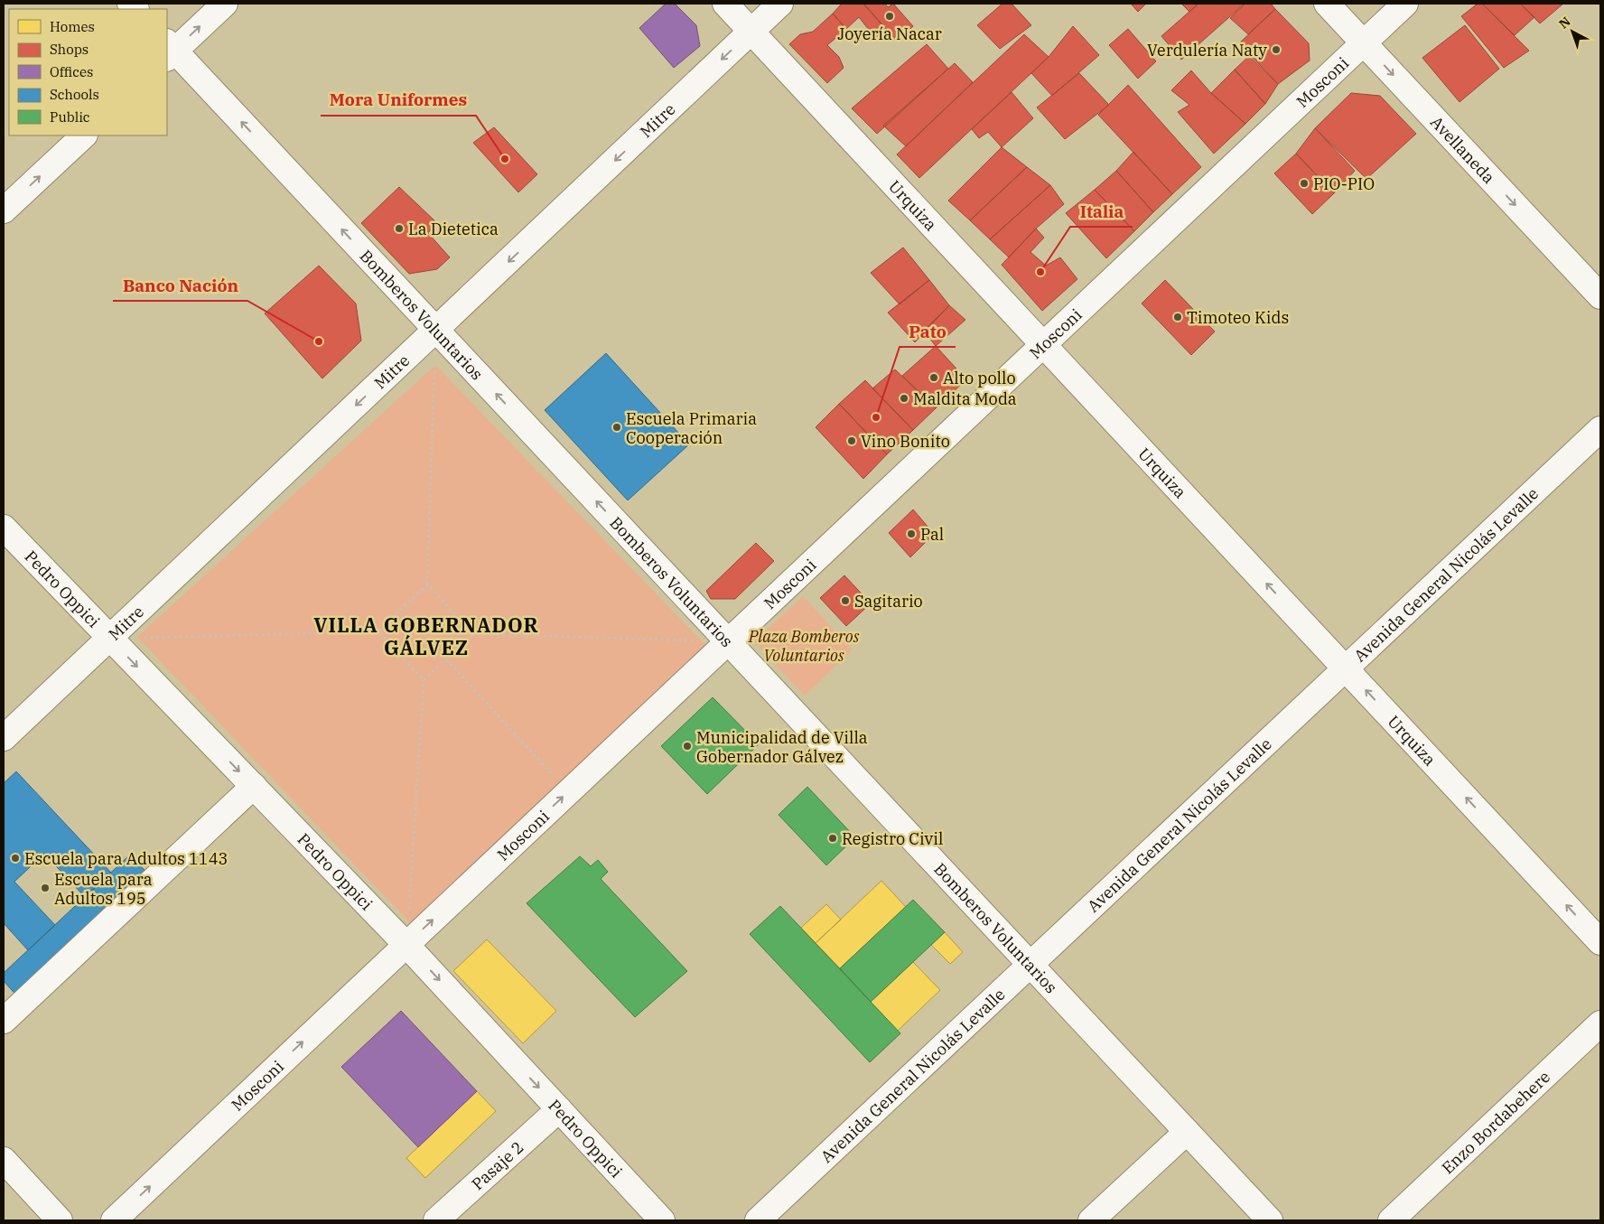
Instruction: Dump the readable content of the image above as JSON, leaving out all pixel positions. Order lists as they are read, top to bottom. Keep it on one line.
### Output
{"streets":{"street":["Mosconi","Mitre","Avellaneda","Urquiza","Bomberos Voluntarios","Avenida General Nicolás Levalle","Pedro Oppici","Enzo Bordabehere","Pasaje 2"]},"crossings":[["Mosconi","Avellaneda"],["Mosconi","Urquiza"],["Mosconi","Bomberos Voluntarios"],["Mosconi","Pedro Oppici"],["Mitre","Urquiza"],["Mitre","Bomberos Voluntarios"],["Mitre","Pedro Oppici"],["Urquiza","Avenida General Nicolás Levalle"],["Bomberos Voluntarios","Avenida General Nicolás Levalle"],["Pedro Oppici","Pasaje 2"]],"one_way":["Mitre","Avellaneda","Urquiza","Bomberos Voluntarios","Pedro Oppici"],"districts":["VILLA GOBERNADOR GÁLVEZ"],"parks":["Plaza Bomberos Voluntarios"],"places":["Joyería Nacar","Verdulería Naty","Mora Uniformes","PIO-PIO","La Dietetica","Italia","Timoteo Kids","Banco Nación","Alto pollo","Maldita Moda","Pato","Escuela Primaria Cooperación","Vino Bonito","Pal","Sagitario","Municipalidad de Villa Gobernador Gálvez","Registro Civil","Escuela para Adultos 1143","Escuela para Adultos 195"],"legend":["Homes","Shops","Offices","Schools","Public"],"north":"top left"}
